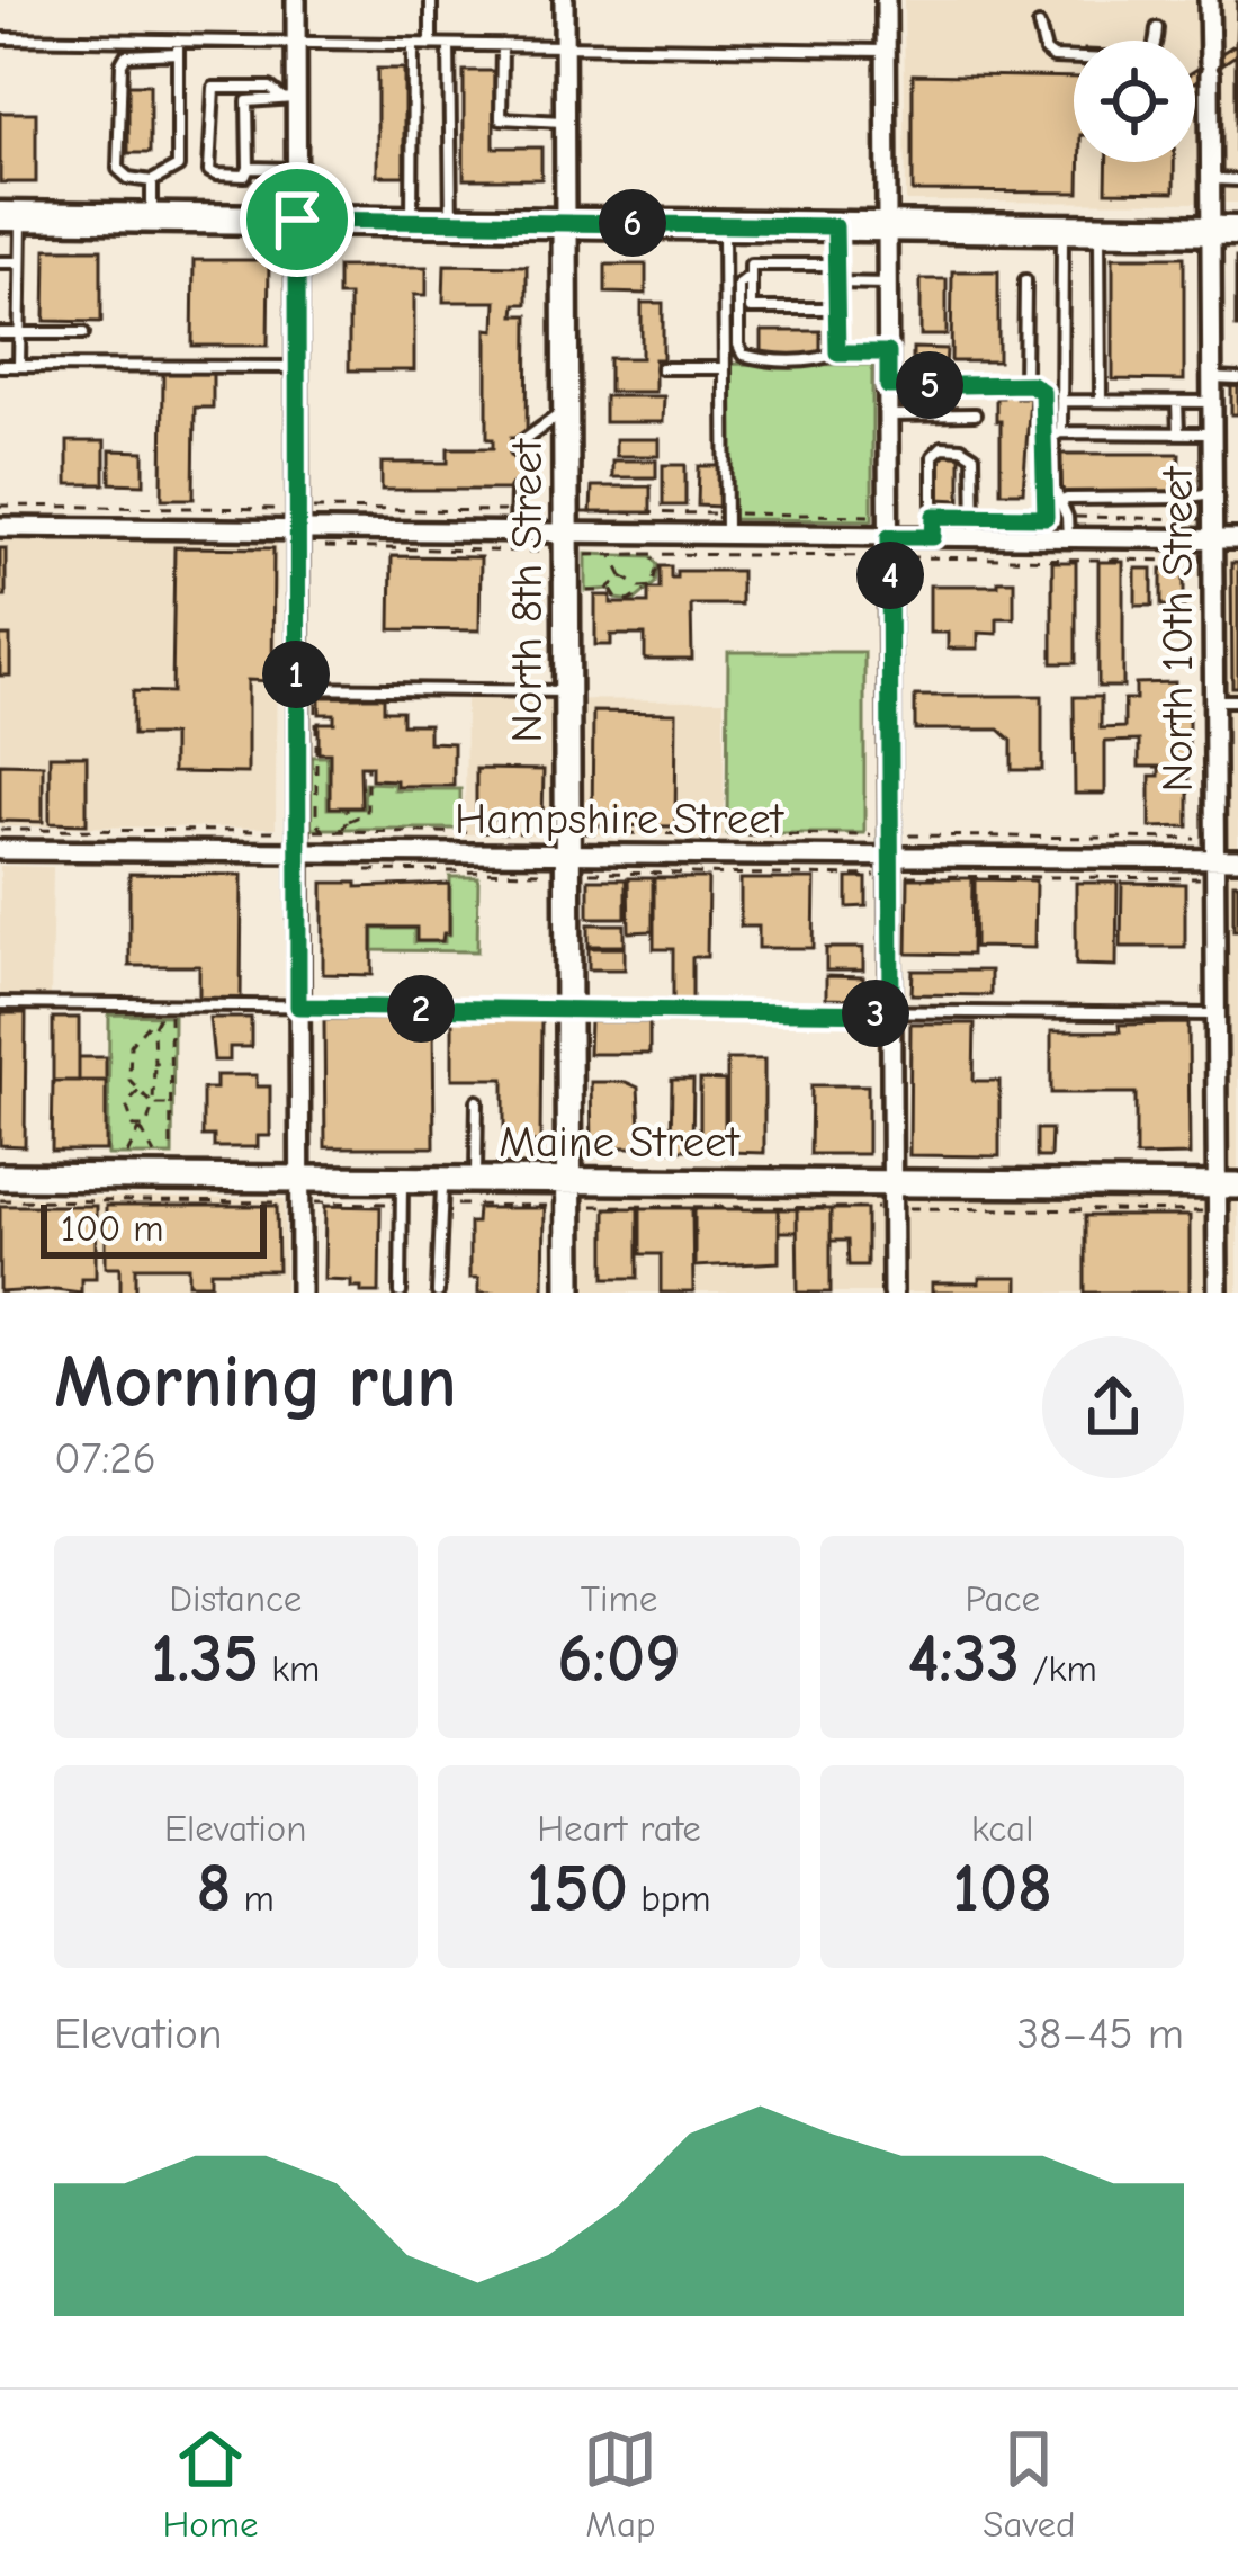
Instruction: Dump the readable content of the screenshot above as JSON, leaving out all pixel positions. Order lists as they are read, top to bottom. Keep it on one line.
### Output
{"streets":{"street":["North 8th Street","North 10th Street","Hampshire Street","Maine Street"]},"crossings":[["North 8th Street","Hampshire Street"],["North 8th Street","Maine Street"],["North 10th Street","Hampshire Street"],["North 10th Street","Maine Street"]],"scale_bar":"100 m","page":{"pins":["6","5","4","1","2","3"],"scale":"100 m","heading":["Morning run","07:26"],"stats":[["Distance","1.35 km"],["Time","6:09"],["Pace","4:33 /km"],["Elevation","8 m"],["Heart rate","150 bpm"],["kcal","108"]],"chart":["Elevation","38–45 m"],"tabs":["Home","Map","Saved"]}}
